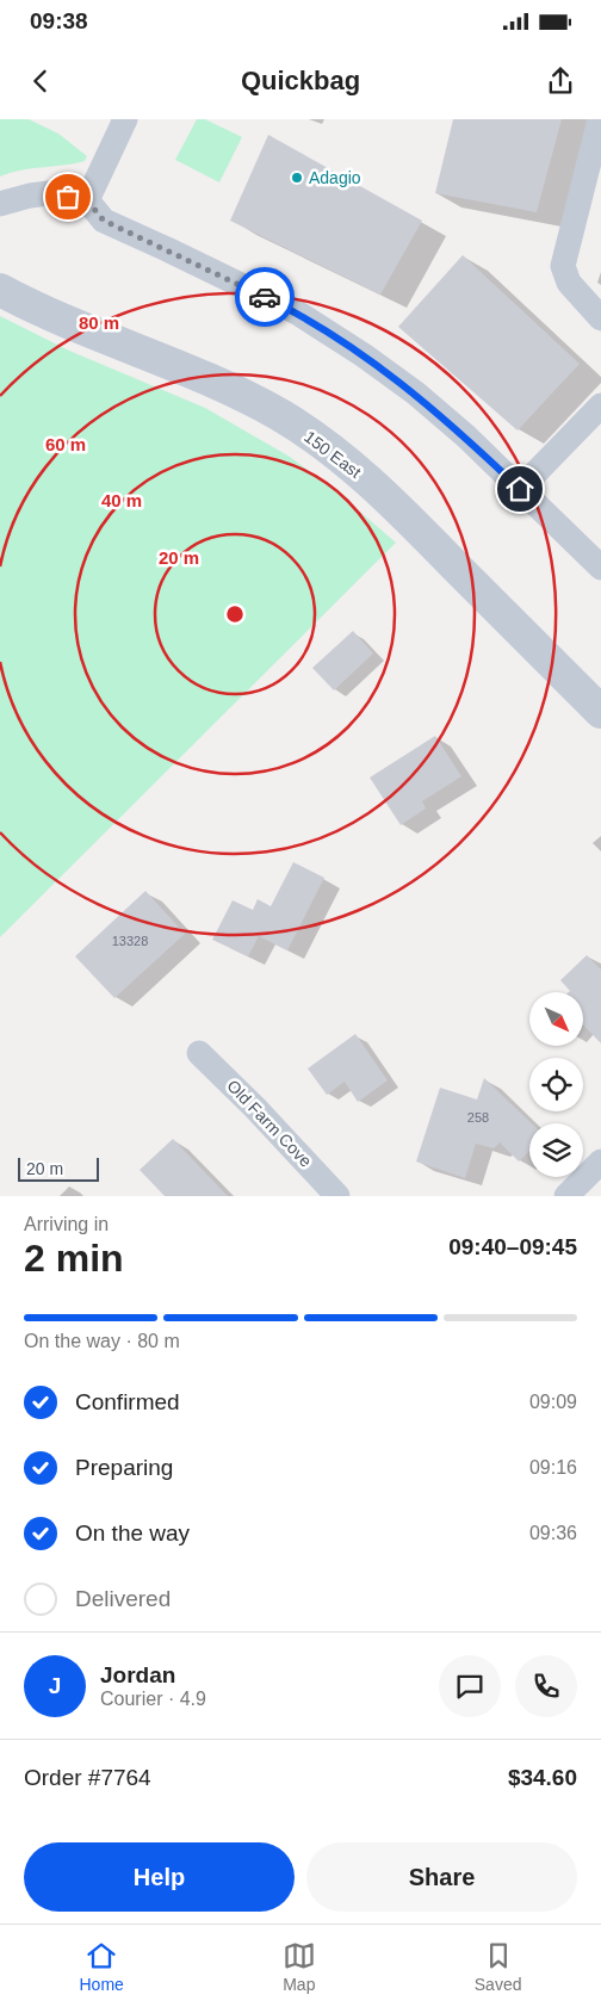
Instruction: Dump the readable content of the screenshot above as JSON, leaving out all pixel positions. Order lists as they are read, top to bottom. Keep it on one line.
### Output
{"streets":{"street":["150 East","Old Farm Cove"]},"places":["Adagio"],"house_numbers":["13328","258"],"scale_bar":"20 m","north":"bottom right","page":{"status":"09:38","header":"Quickbag","scale":"20 m","heading":["2 min","Arriving in","09:40–09:45"],"panel":["Jordan","Courier · 4.9","Order #7764","$34.60"],"bar":"On the way · 80 m","list":[["Confirmed","09:09"],["Preparing","09:16"],["On the way","09:36"],"Delivered"],"round":"J","buttons":["Help","Share"],"tabs":["Home","Map","Saved"]},"rings":["80 m","60 m","40 m","20 m"]}
